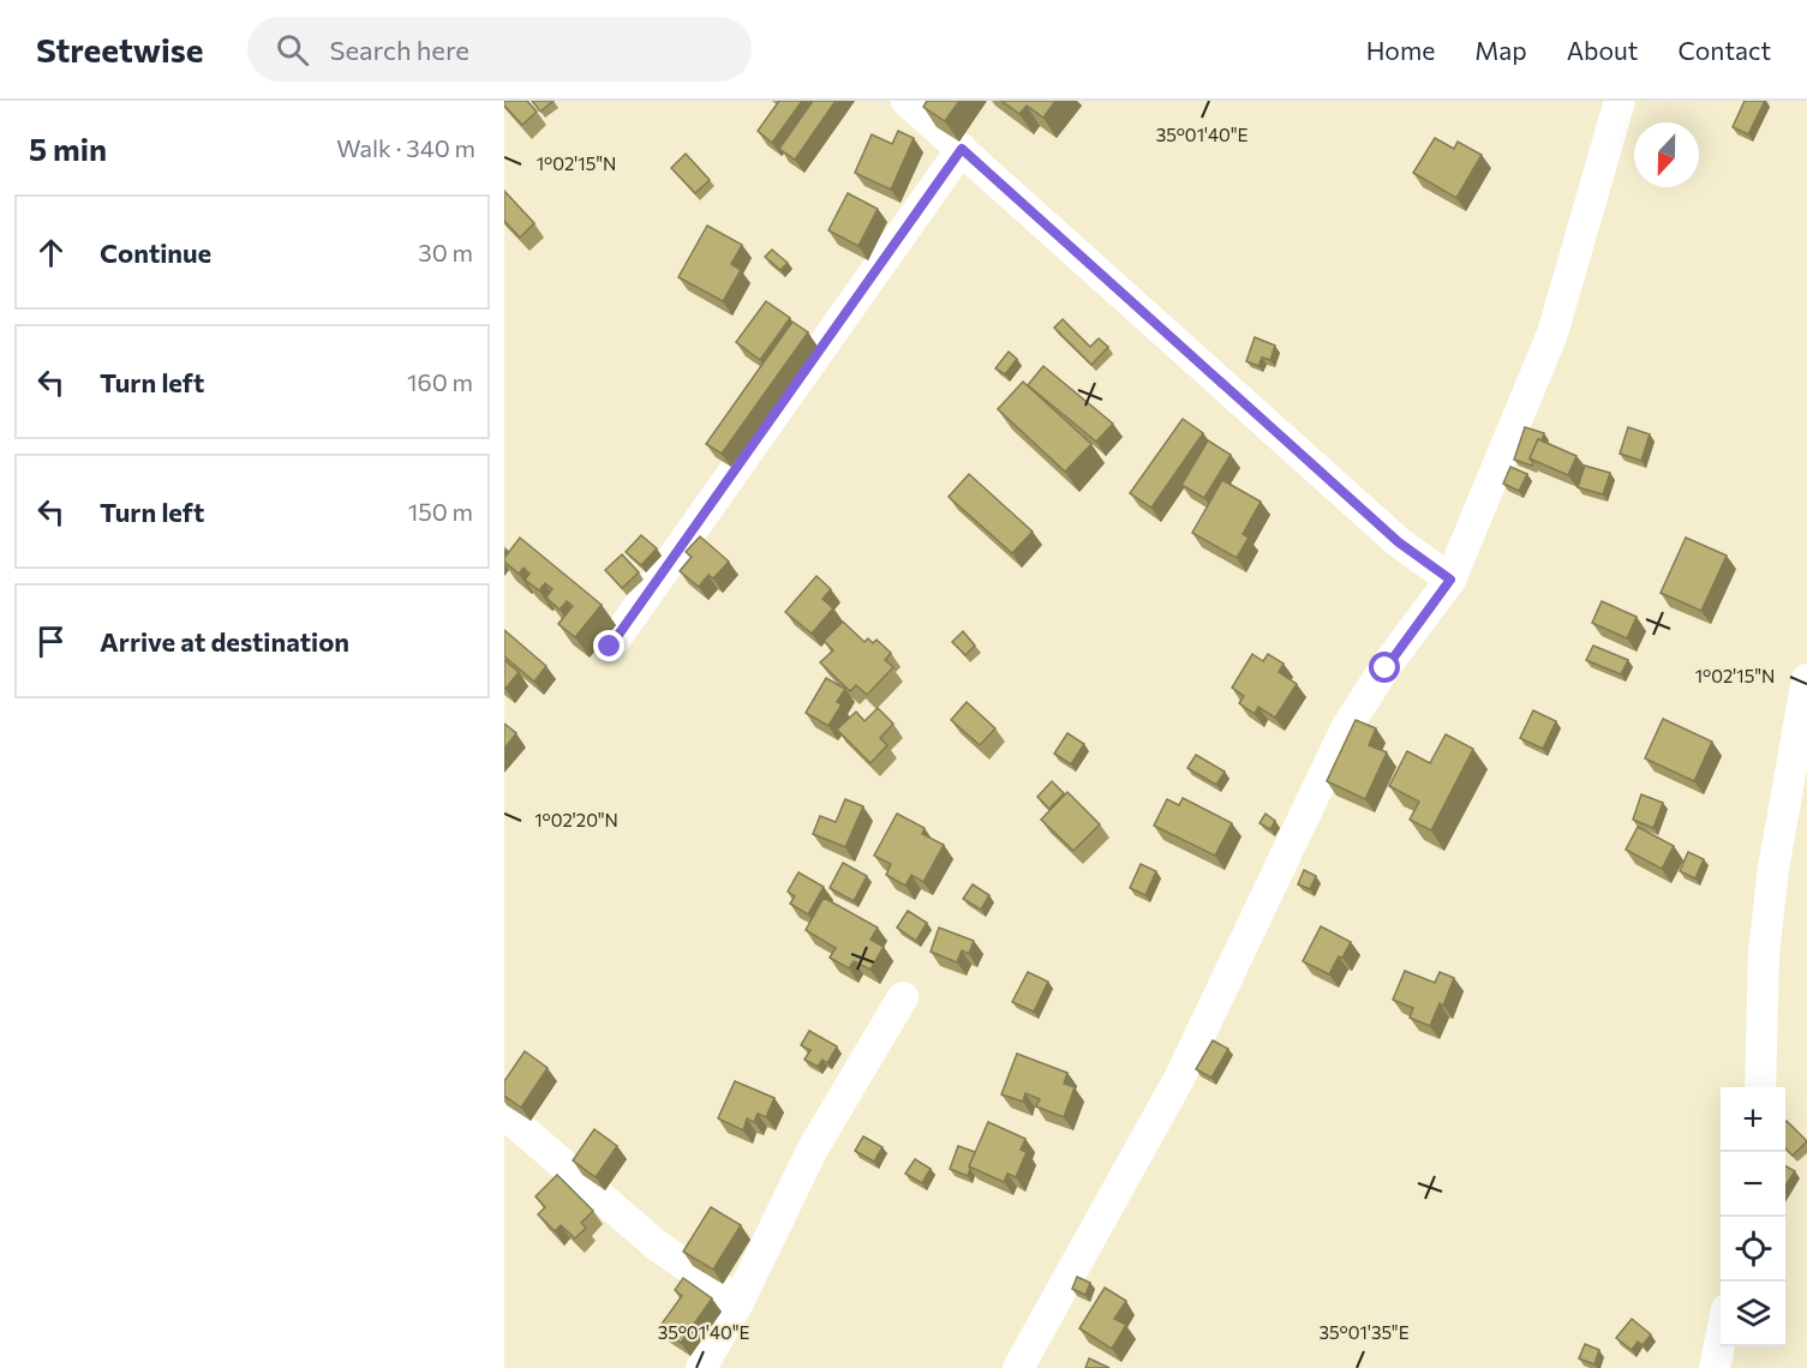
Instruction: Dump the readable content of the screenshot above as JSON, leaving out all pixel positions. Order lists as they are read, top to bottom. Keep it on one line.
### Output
{"north":"bottom","page":{"header":"Streetwise","search":"Search here","nav":["Home","Map","About","Contact"],"heading":["5 min","Walk · 340 m"],"list":[["Continue","30 m"],["Turn left","160 m"],["Turn left","150 m"],"Arrive at destination"],"map_buttons":["+","−"]},"coordinates":["35°01'40\"E","1°02'15\"N","1°02'20\"N","35°01'35\"E"]}
